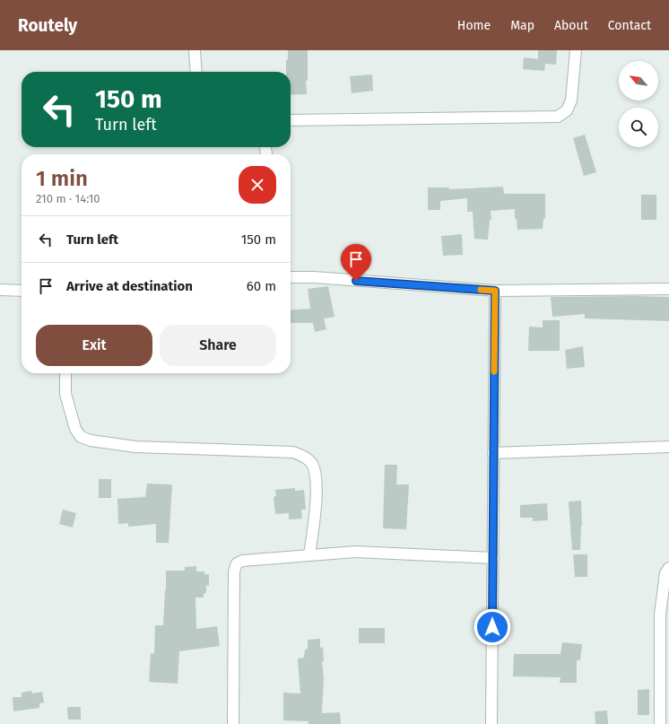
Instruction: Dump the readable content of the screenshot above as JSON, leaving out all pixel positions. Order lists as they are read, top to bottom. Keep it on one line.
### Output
{"north":"top left","page":{"header":"Routely","nav":["Home","Map","About","Contact"],"turn":["150 m","Turn left"],"heading":["1 min","210 m · 14:10"],"list":[{"name":"Turn left","value":"150 m"},{"name":"Arrive at destination","value":"60 m"}],"buttons":["Exit","Share"]}}
